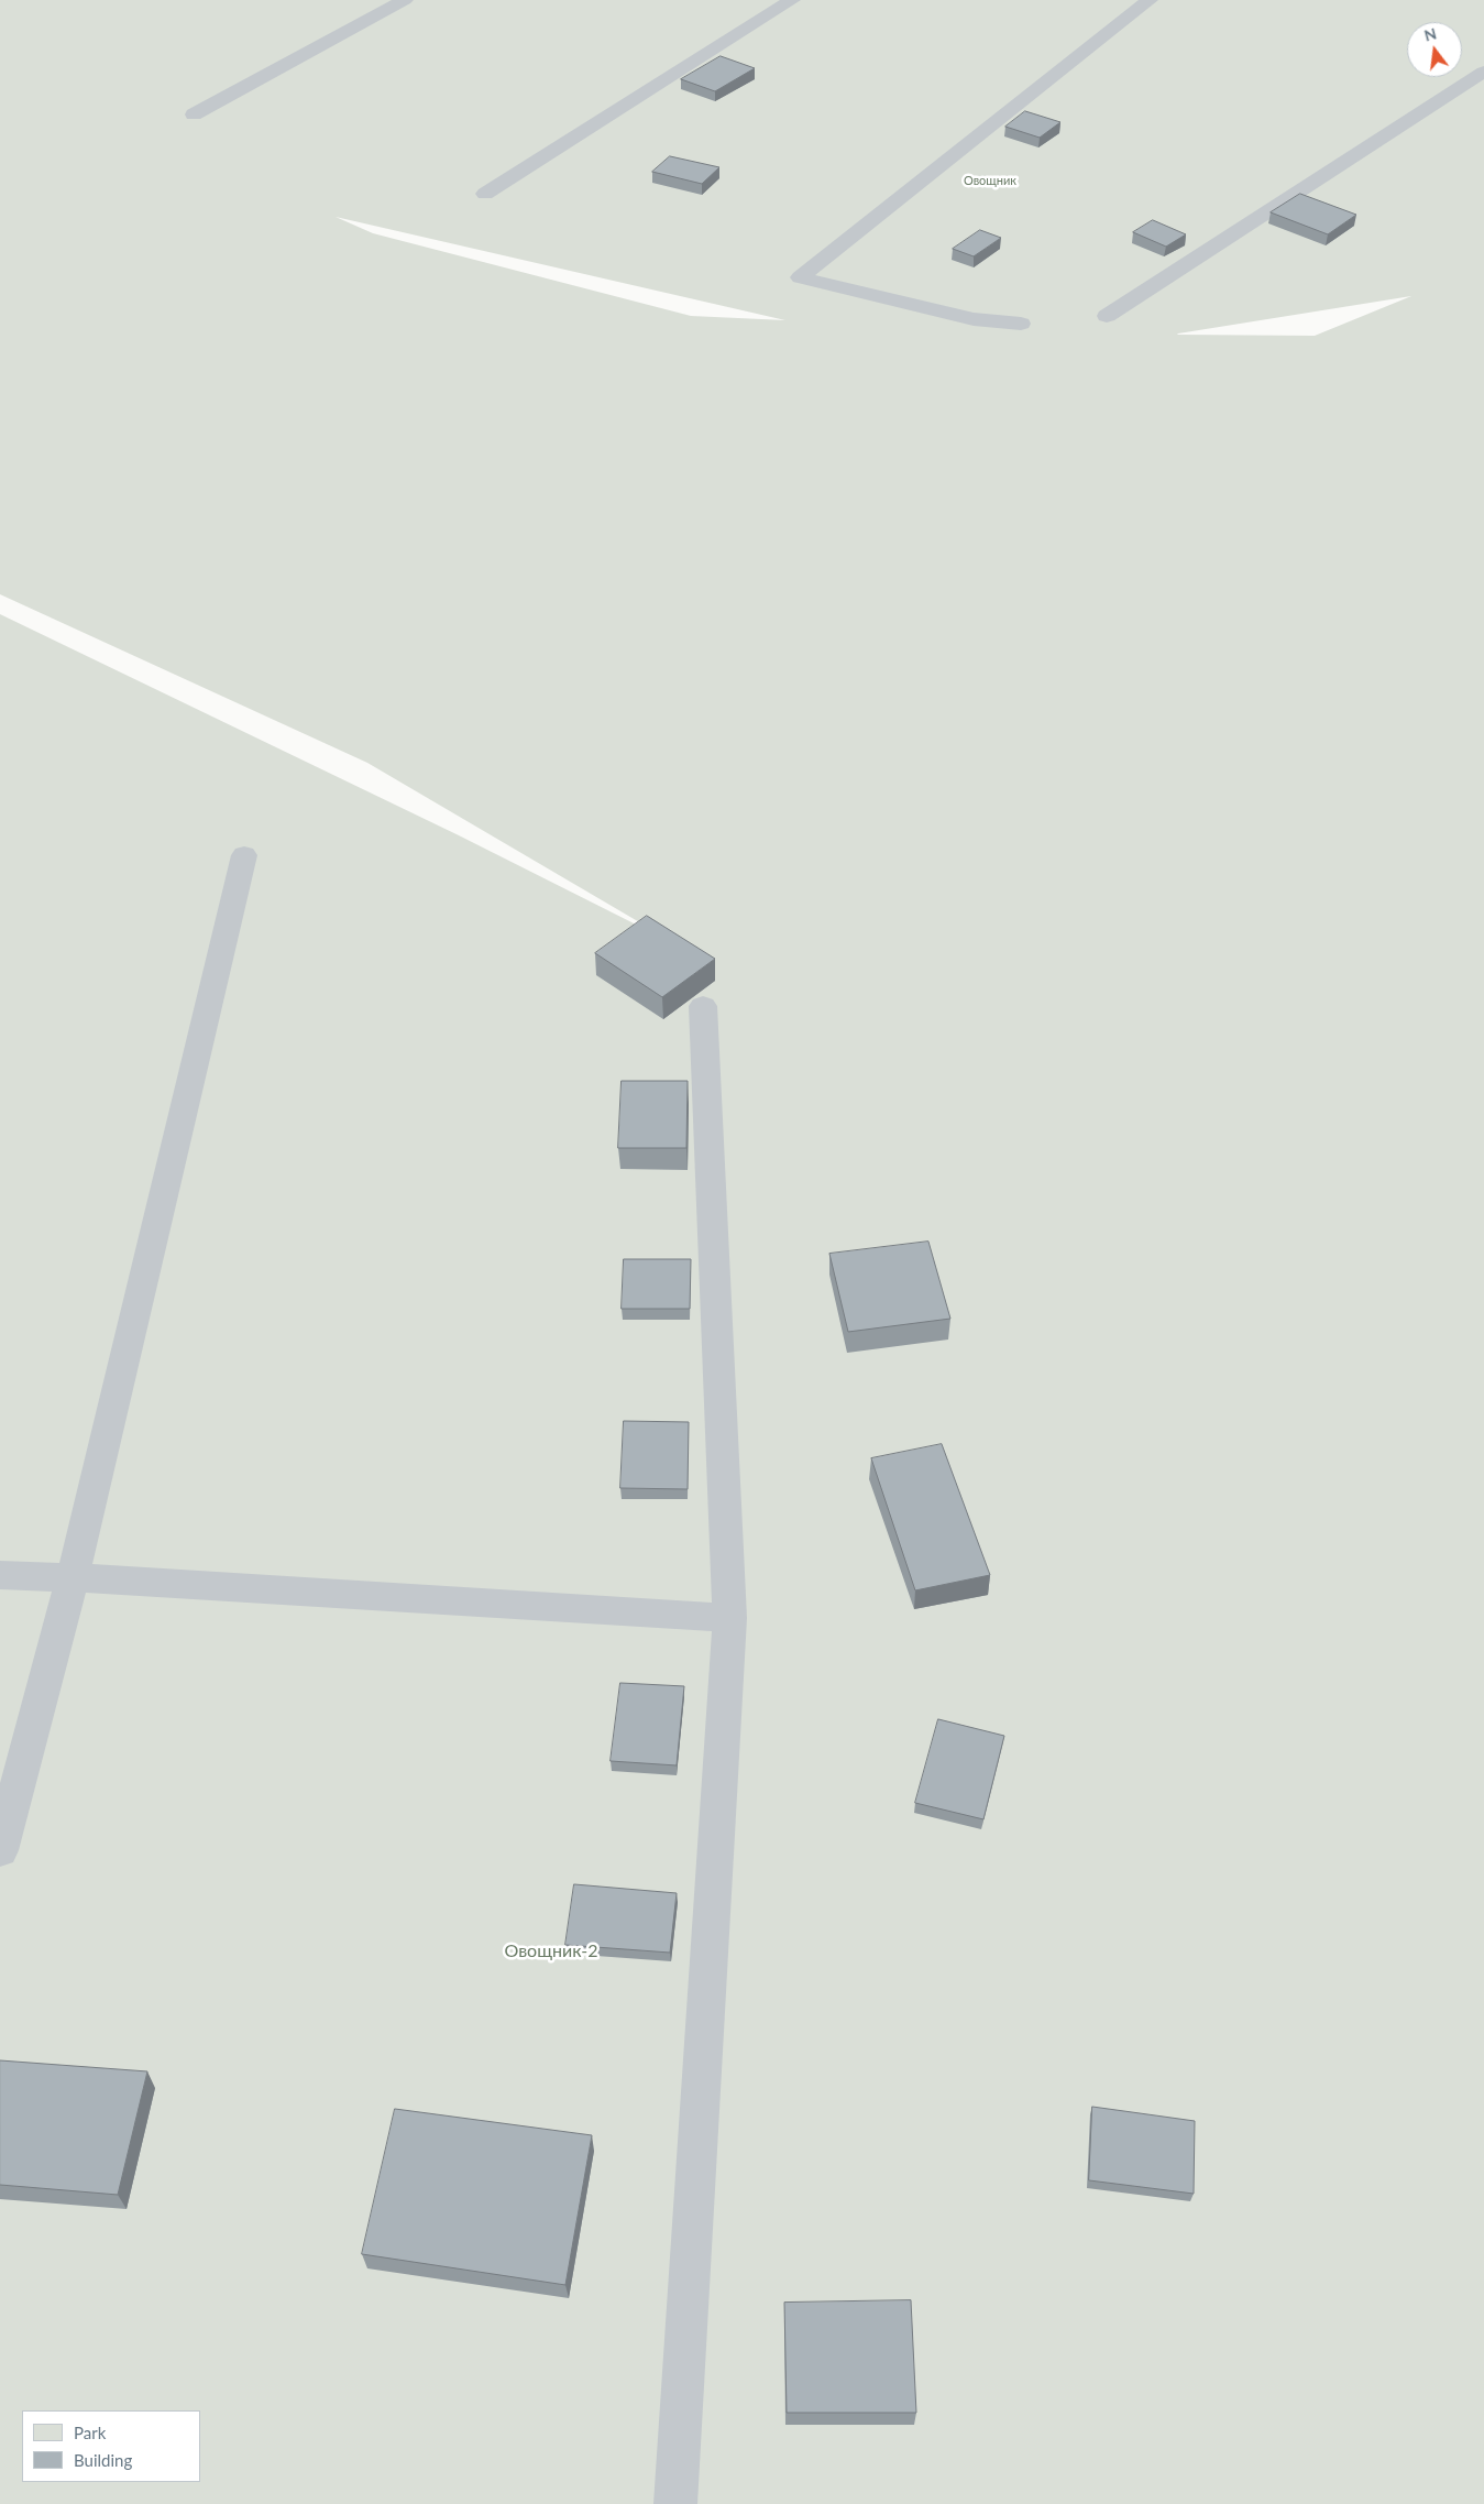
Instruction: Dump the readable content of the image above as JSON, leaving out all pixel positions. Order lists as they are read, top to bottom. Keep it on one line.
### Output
{"parks":["Овощник","Овощник-2"],"legend":["Park","Building"],"north":"top"}
